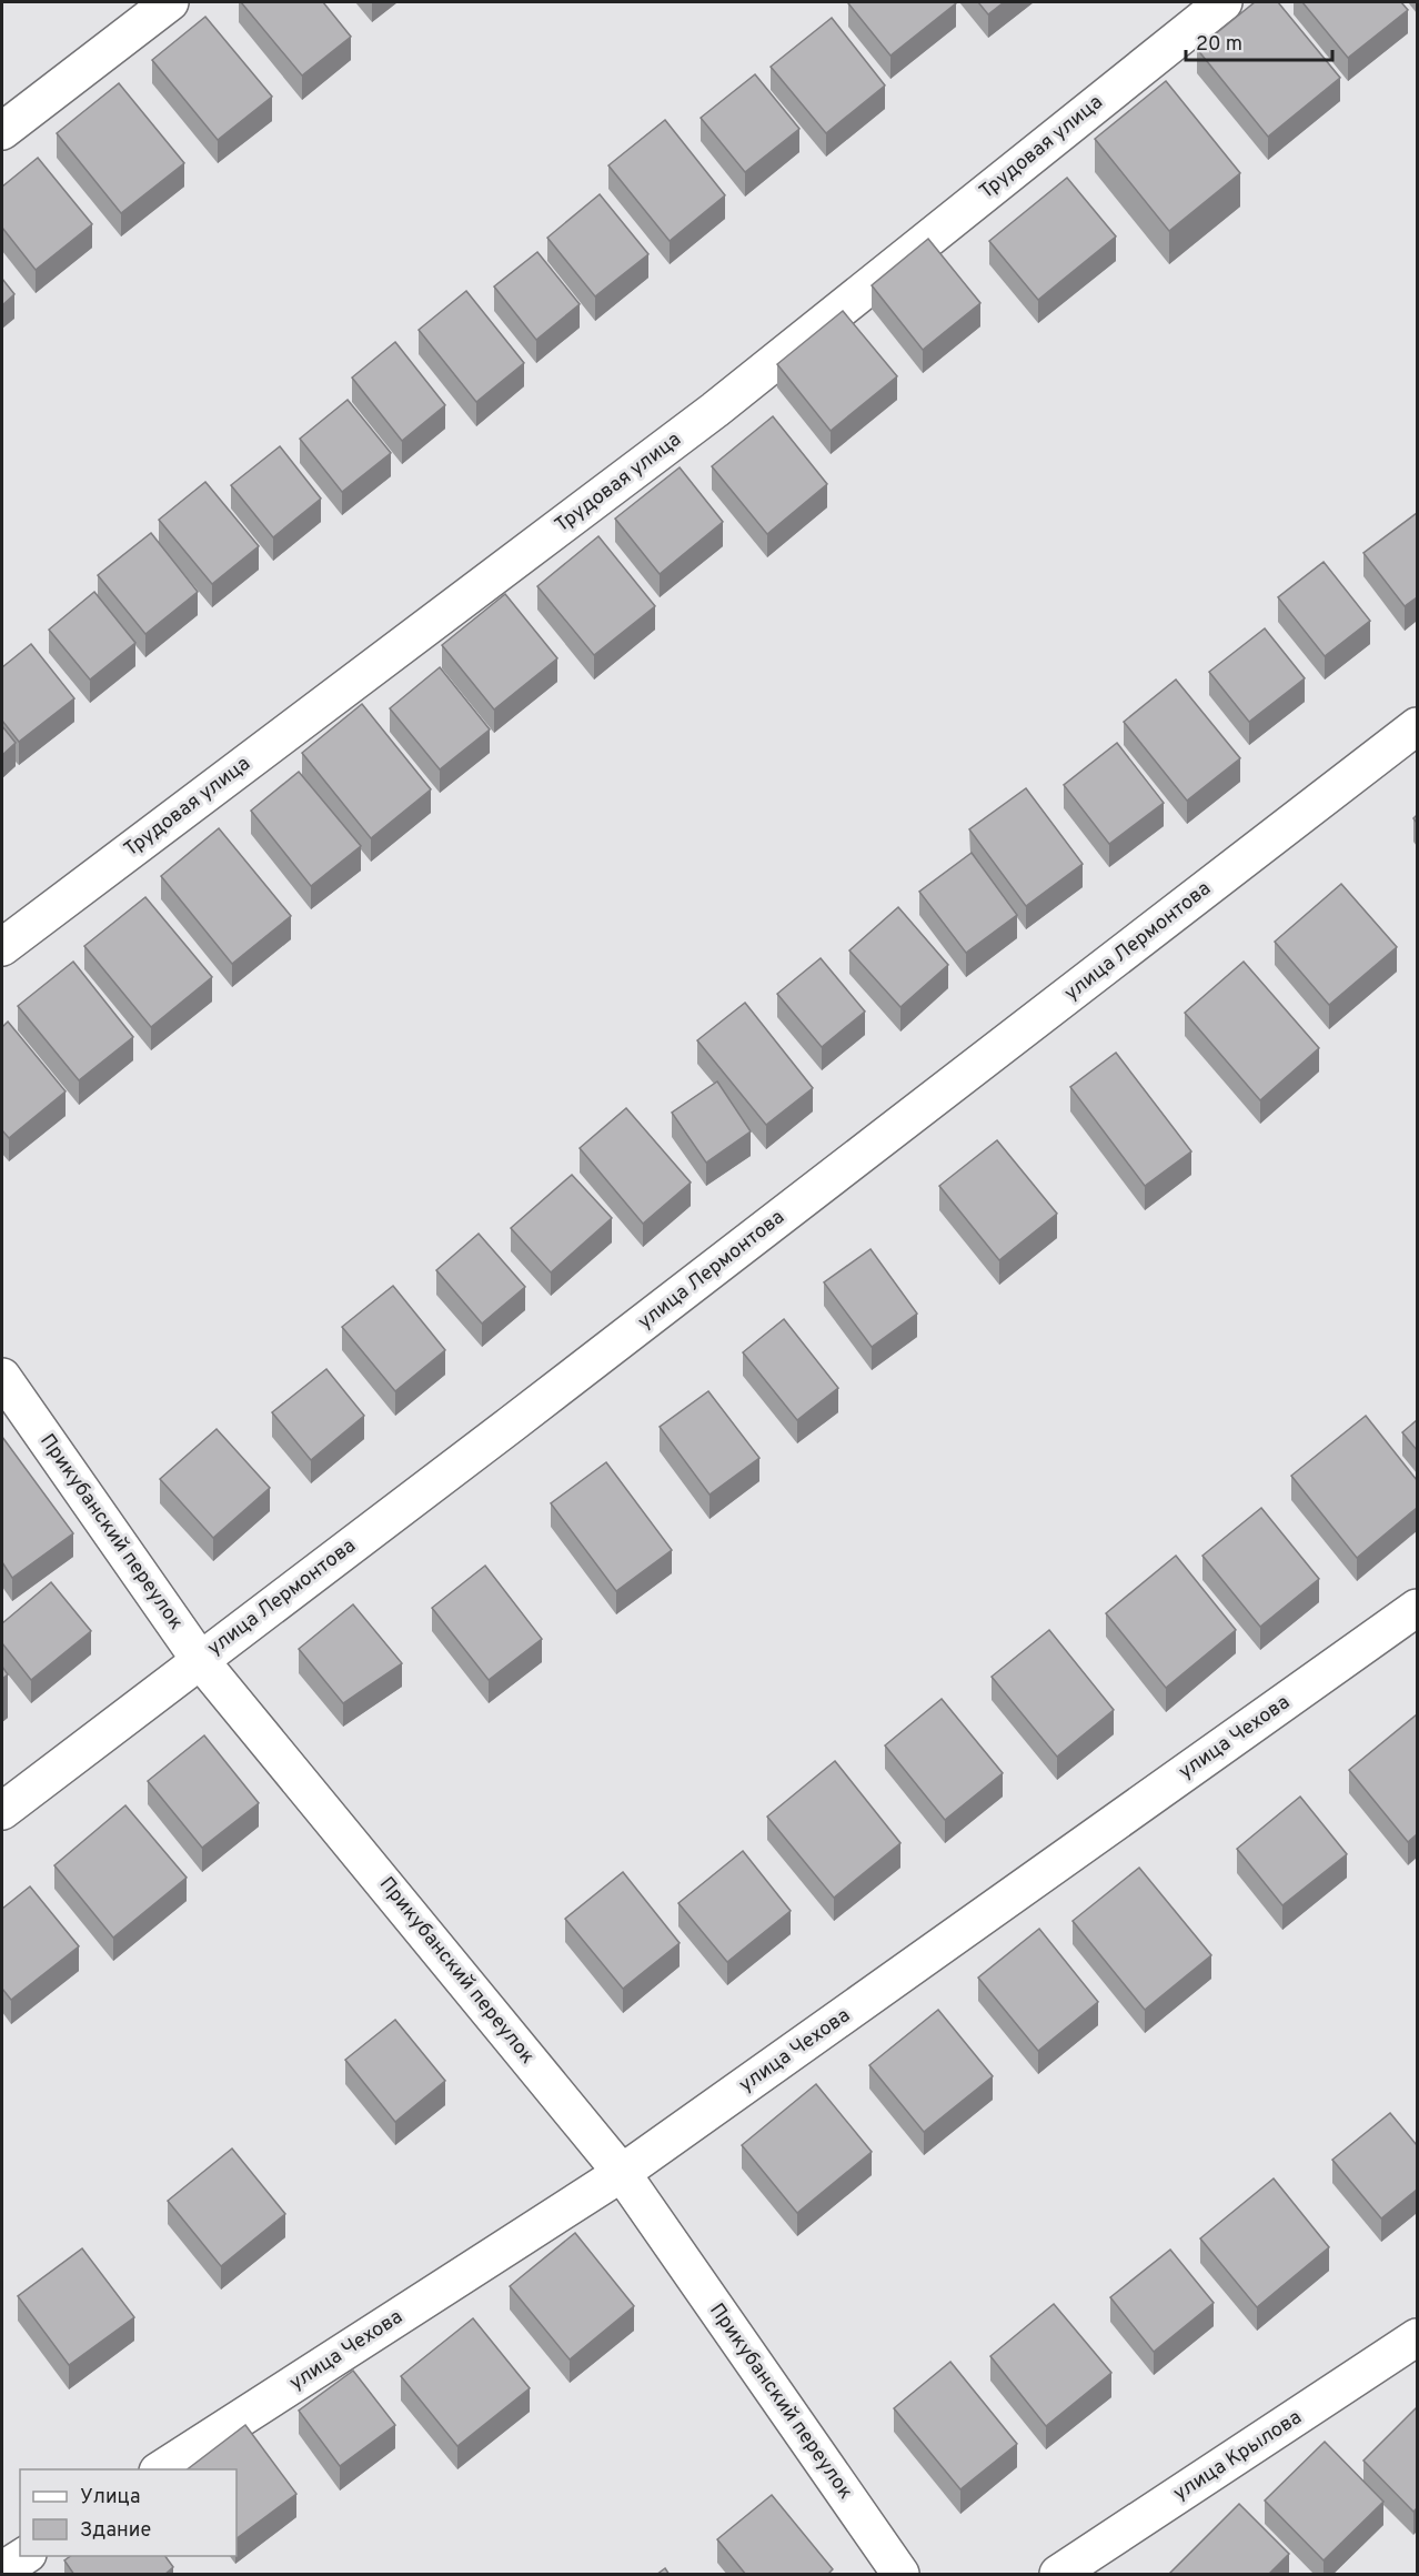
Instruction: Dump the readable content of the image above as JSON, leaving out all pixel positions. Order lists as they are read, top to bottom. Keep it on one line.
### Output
{"streets":{"street":["Трудовая улица","улица Лермонтова","Прикубанский переулок","улица Чехова","улица Крылова"]},"crossings":[["улица Лермонтова","Прикубанский переулок"],["Прикубанский переулок","улица Чехова"]],"legend":["Улица","Здание"],"scale_bar":"20 m"}
